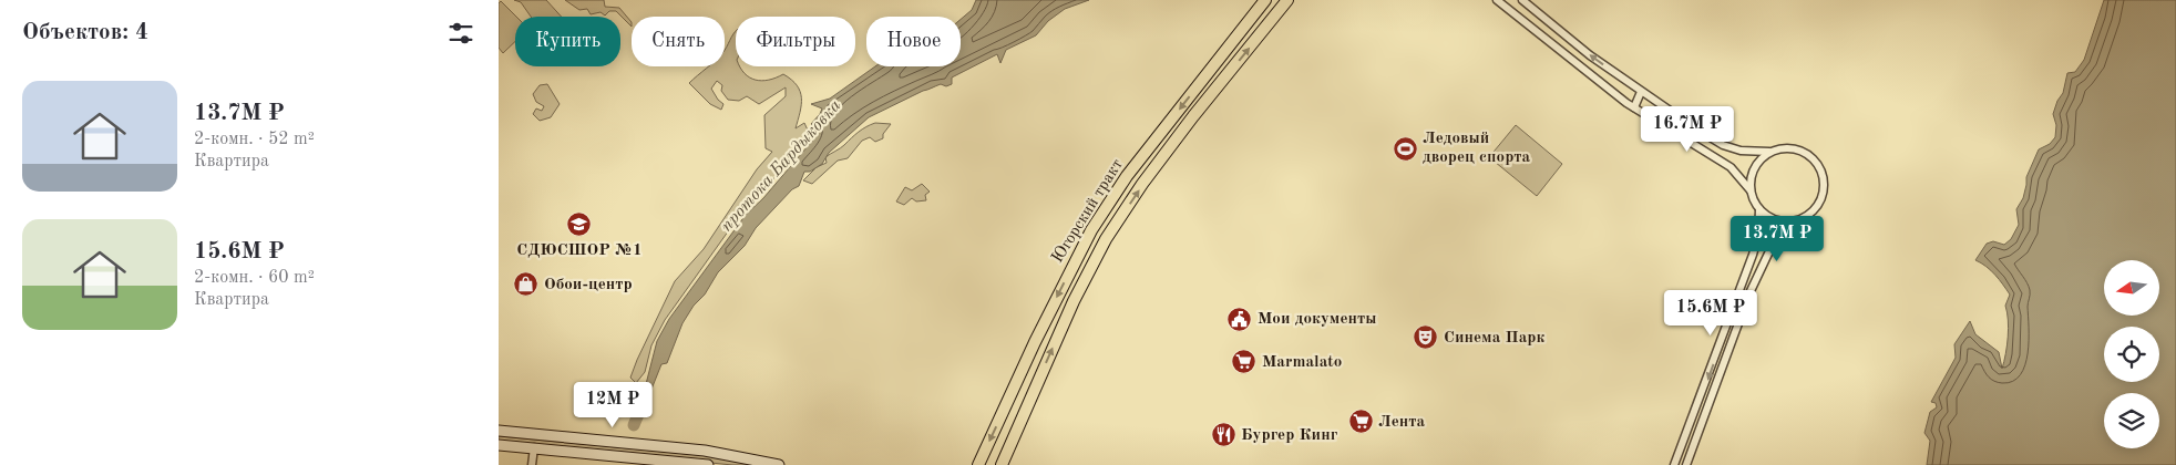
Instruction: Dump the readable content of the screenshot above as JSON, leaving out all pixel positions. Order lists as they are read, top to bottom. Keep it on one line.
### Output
{"streets":{"main road":["Югорский тракт"]},"water":["протока Бардыковка"],"places":{"sports":["Ледовый дворец спорта"],"school or university":["СДЮСШОР №1"],"shop":["Обои-центр"],"public building":["Мои документы"],"theatre":["Синема Парк"],"supermarket":["Marmalato","Лента"],"restaurant":["Бургер Кинг"]},"north":"left","page":{"heading":"Объектов: 4","chip":["Купить","Снять","Фильтры","Новое"],"list":[{"name":"13.7M ₽","note":"2-комн. · 52 m² · Квартира"},{"name":"15.6M ₽","note":"2-комн. · 60 m² · Квартира"}],"price":["16.7M ₽","13.7M ₽","15.6M ₽","12M ₽"]}}
